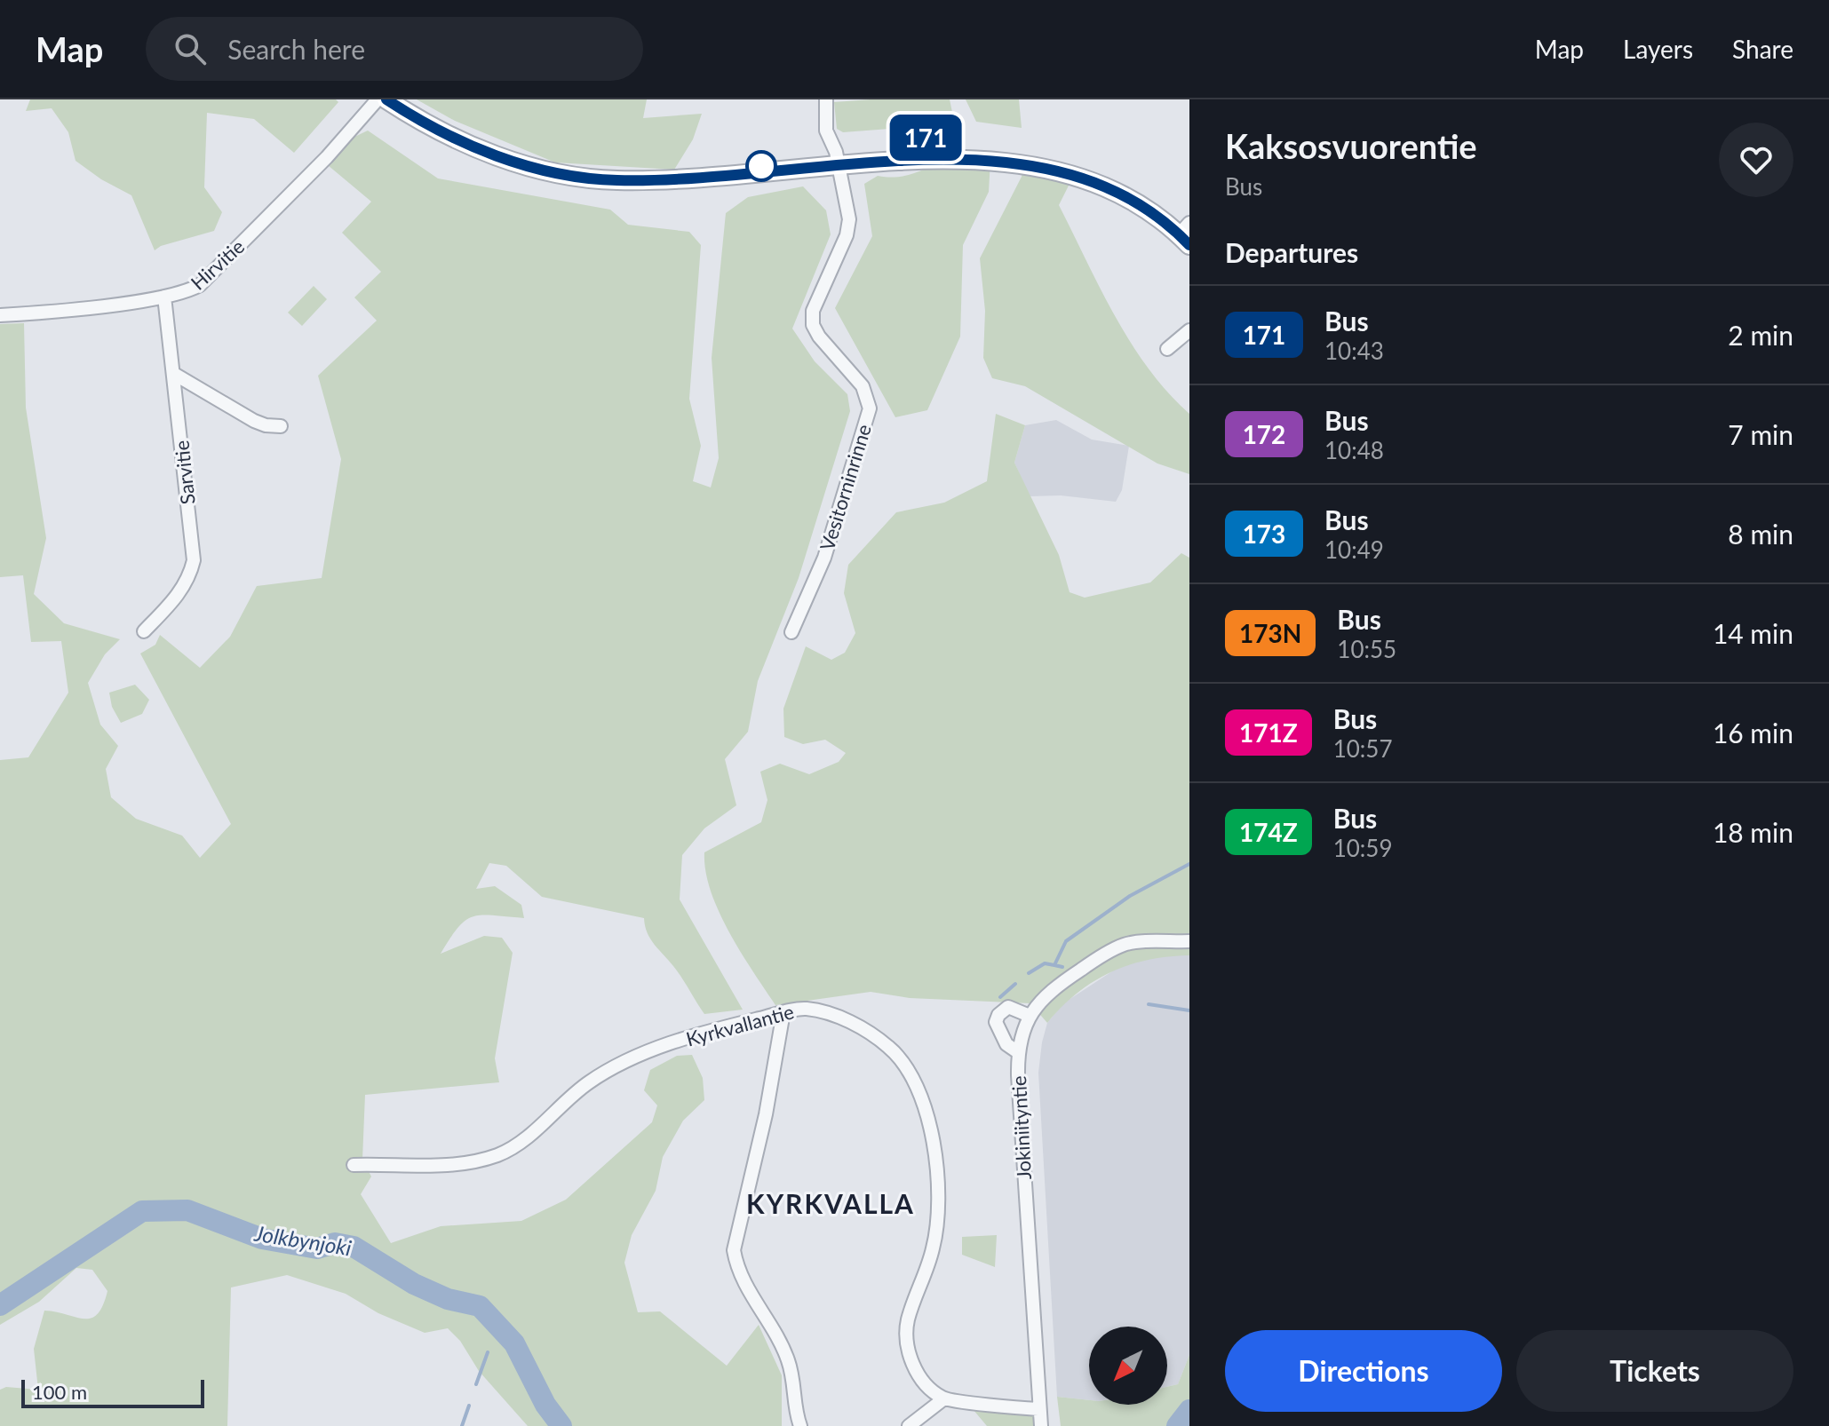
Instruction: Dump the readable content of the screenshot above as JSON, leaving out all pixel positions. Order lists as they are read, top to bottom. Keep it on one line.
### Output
{"streets":{"street":["Hirvitie","Sarvitie","Vesitorninrinne","Kyrkvallantie","Jokiniityntie"]},"crossings":[["Hirvitie","Sarvitie"]],"districts":["KYRKVALLA"],"water":["Jolkbynjoki"],"lines":["bus line 171"],"scale_bar":"100 m","north":"bottom left","page":{"header":"Map","search":"Search here","nav":["Map","Layers","Share"],"on_map":"171","heading":[["Kaksosvuorentie","Bus"],"Departures"],"list":[{"mark":"171","name":"Bus","note":"10:43","value":"2 min"},{"mark":"172","name":"Bus","note":"10:48","value":"7 min"},{"mark":"173","name":"Bus","note":"10:49","value":"8 min"},{"mark":"173N","name":"Bus","note":"10:55","value":"14 min"},{"mark":"171Z","name":"Bus","note":"10:57","value":"16 min"},{"mark":"174Z","name":"Bus","note":"10:59","value":"18 min"}],"buttons":["Directions","Tickets"],"scale":"100 m"}}
